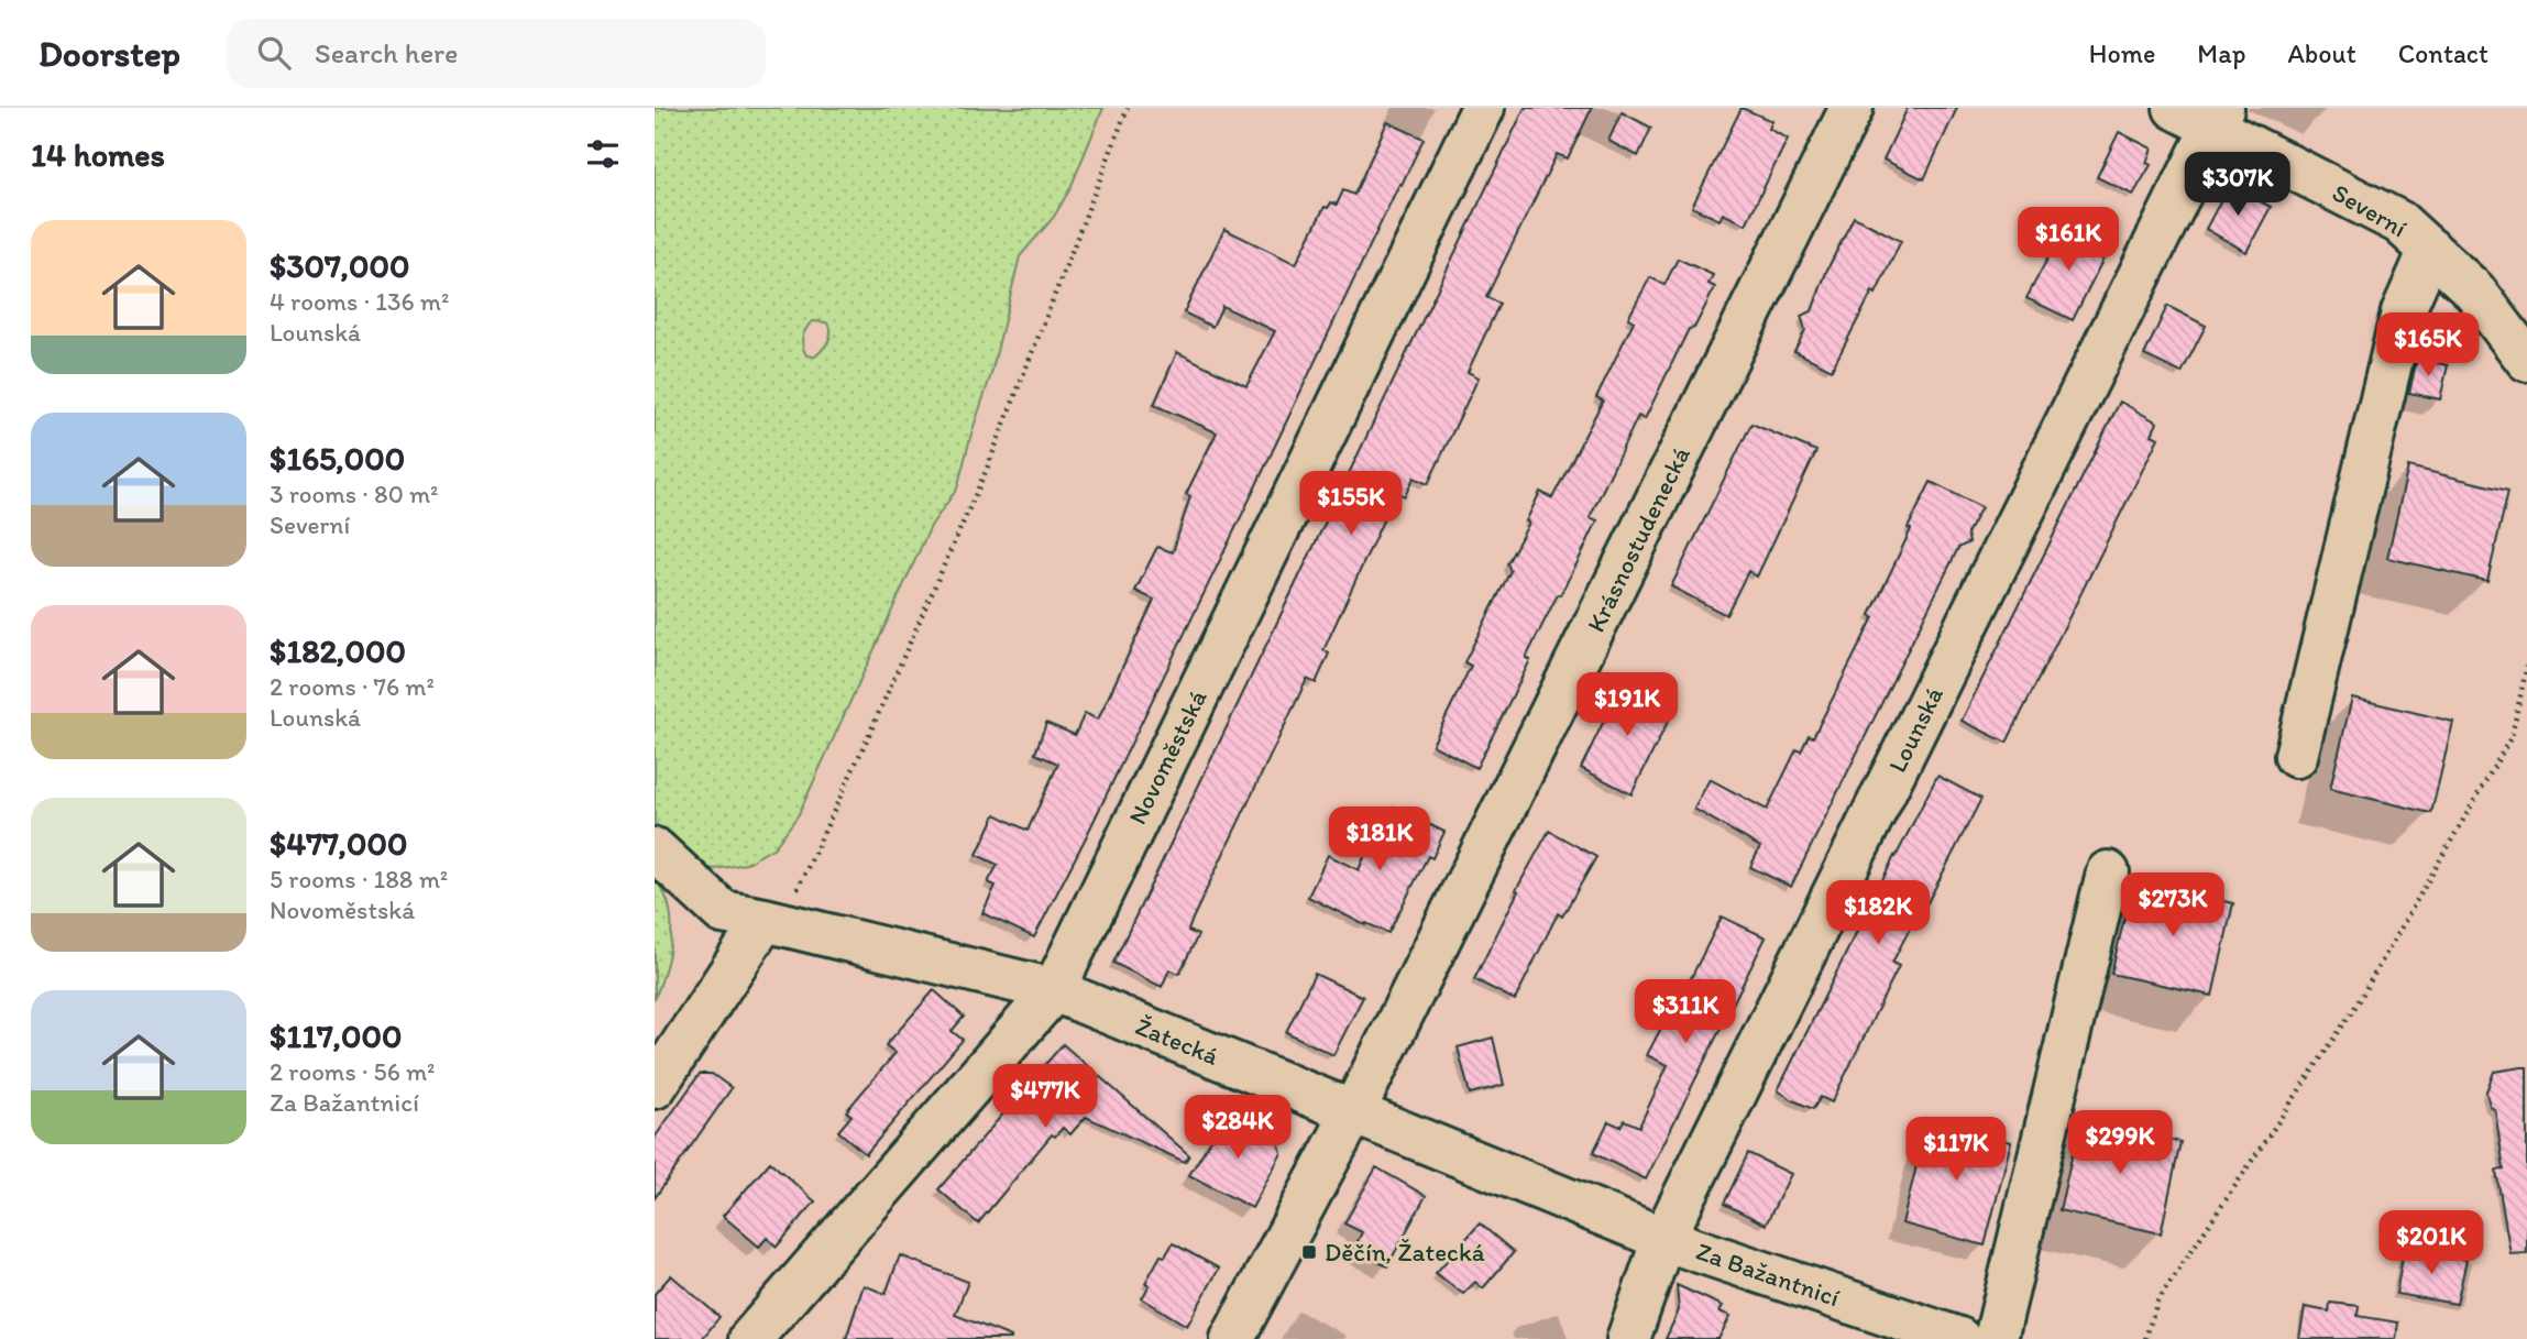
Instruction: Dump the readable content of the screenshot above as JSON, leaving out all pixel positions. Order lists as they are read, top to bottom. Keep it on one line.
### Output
{"streets":{"street":["Severní","Krásnostudenecká","Lounská","Novoměstská","Žatecká","Za Bažantnicí"]},"crossings":[["Severní","Lounská"],["Krásnostudenecká","Žatecká"],["Lounská","Žatecká"],["Lounská","Za Bažantnicí"],["Novoměstská","Žatecká"],["Žatecká","Za Bažantnicí"]],"places":{"transit":["Děčín, Žatecká"]},"page":{"header":"Doorstep","search":"Search here","nav":["Home","Map","About","Contact"],"heading":"14 homes","price":["$307K","$161K","$165K","$155K","$191K","$181K","$273K","$182K","$311K","$477K","$284K","$299K","$117K","$201K"],"list":[{"name":"$307,000","note":"4 rooms · 136 m² · Lounská"},{"name":"$165,000","note":"3 rooms · 80 m² · Severní"},{"name":"$182,000","note":"2 rooms · 76 m² · Lounská"},{"name":"$477,000","note":"5 rooms · 188 m² · Novoměstská"},{"name":"$117,000","note":"2 rooms · 56 m² · Za Bažantnicí"}]}}
